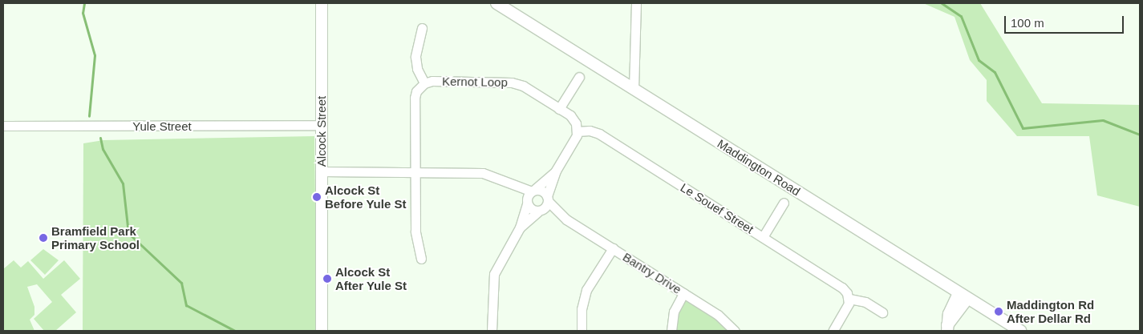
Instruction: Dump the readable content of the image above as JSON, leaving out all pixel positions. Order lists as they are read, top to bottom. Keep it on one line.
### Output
{"streets":{"main road":["Alcock Street","Maddington Road"],"street":["Kernot Loop","Yule Street","Le Souef Street","Bantry Drive"]},"crossings":[["Kernot Loop","Le Souef Street"],["Yule Street","Alcock Street"]],"places":["Alcock St Before Yule St","Bramfield Park Primary School","Alcock St After Yule St","Maddington Rd After Dellar Rd"],"scale_bar":"100 m"}
